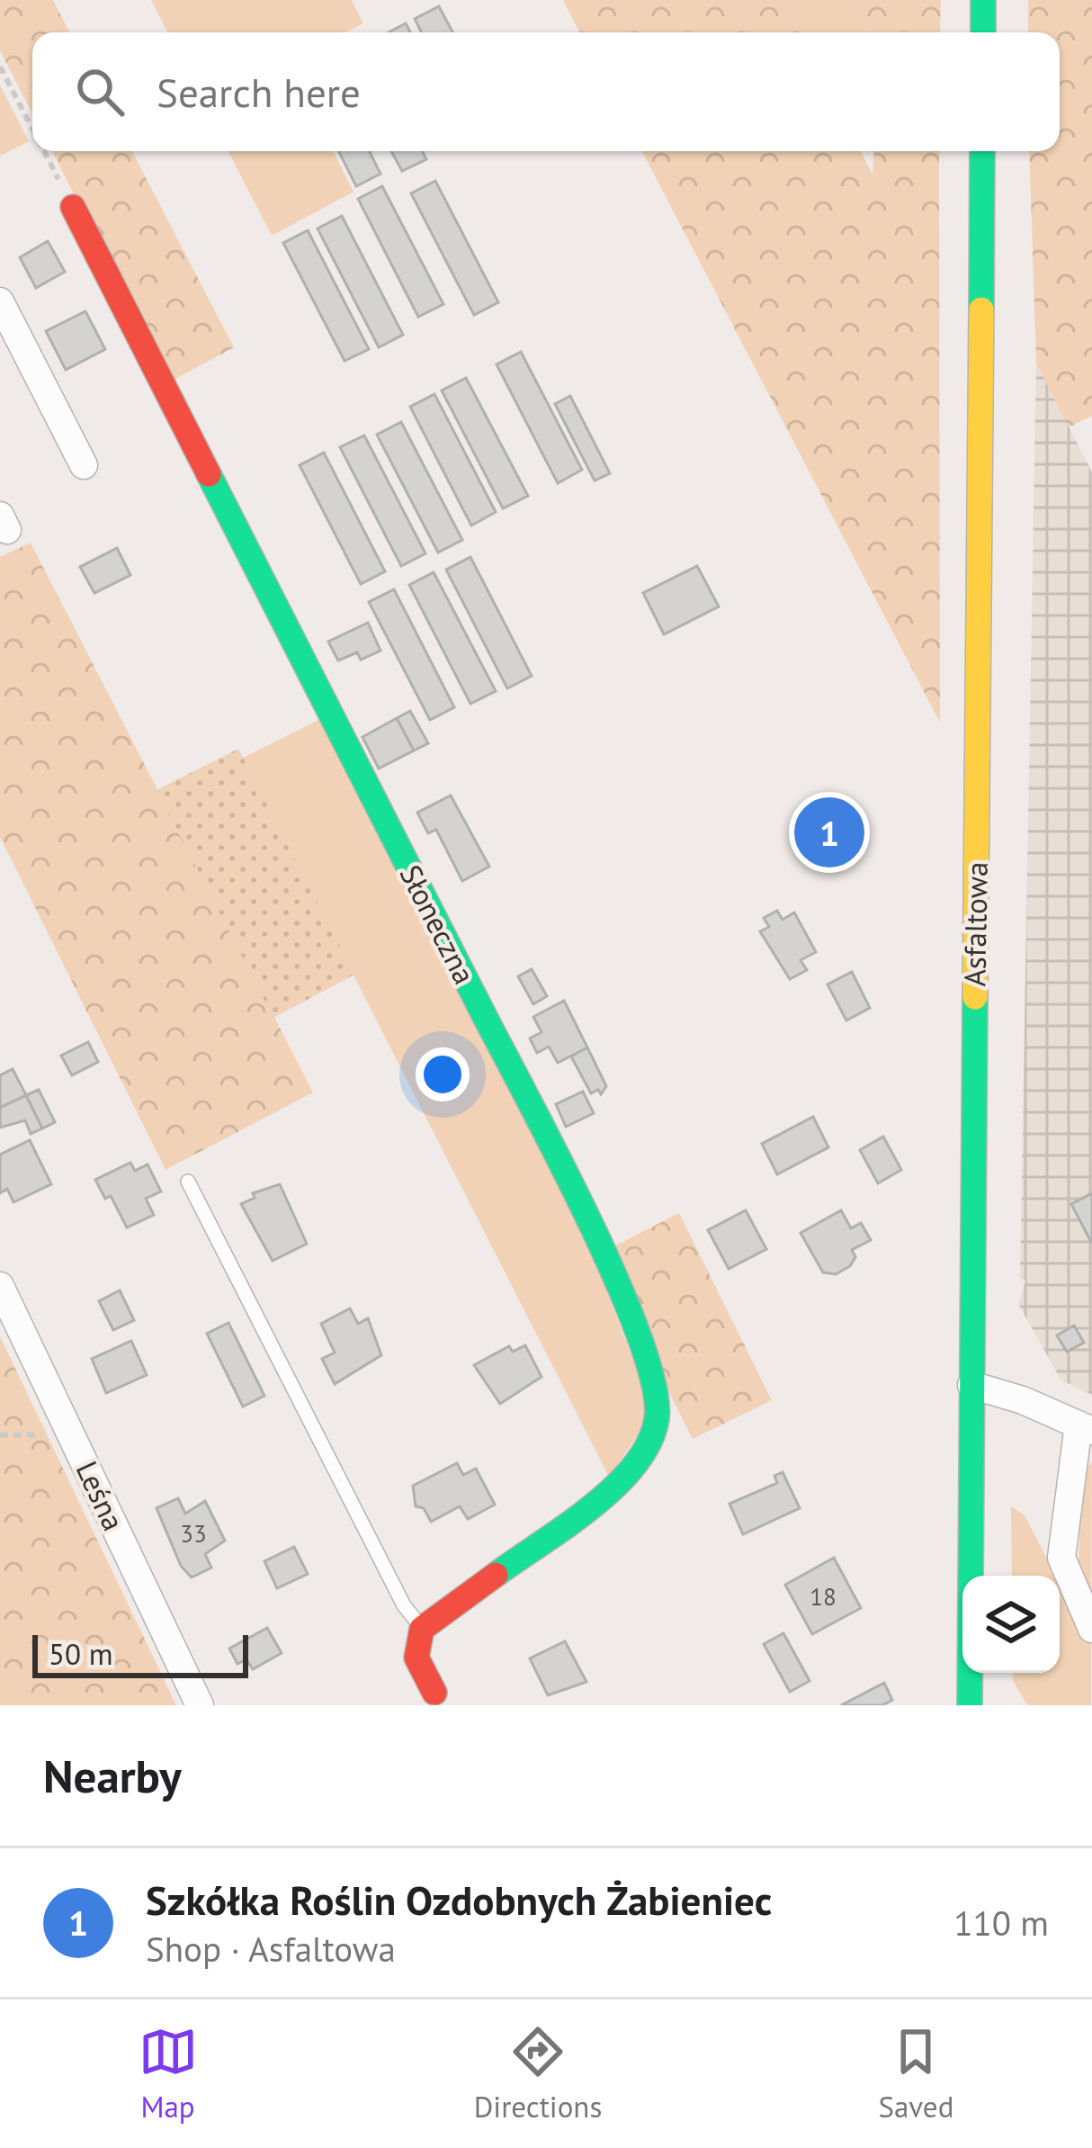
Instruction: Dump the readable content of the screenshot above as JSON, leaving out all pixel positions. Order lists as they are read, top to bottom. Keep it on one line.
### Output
{"streets":{"street":["Słoneczna","Asfaltowa","Leśna"]},"house_numbers":["33","18"],"scale_bar":"50 m","page":{"search":"Search here","pins":"1","scale":"50 m","heading":"Nearby","list":[{"mark":"1","name":"Szkółka Roślin Ozdobnych Żabieniec","note":"Shop · Asfaltowa","value":"110 m"}],"nav":["Map","Directions","Saved"]}}
